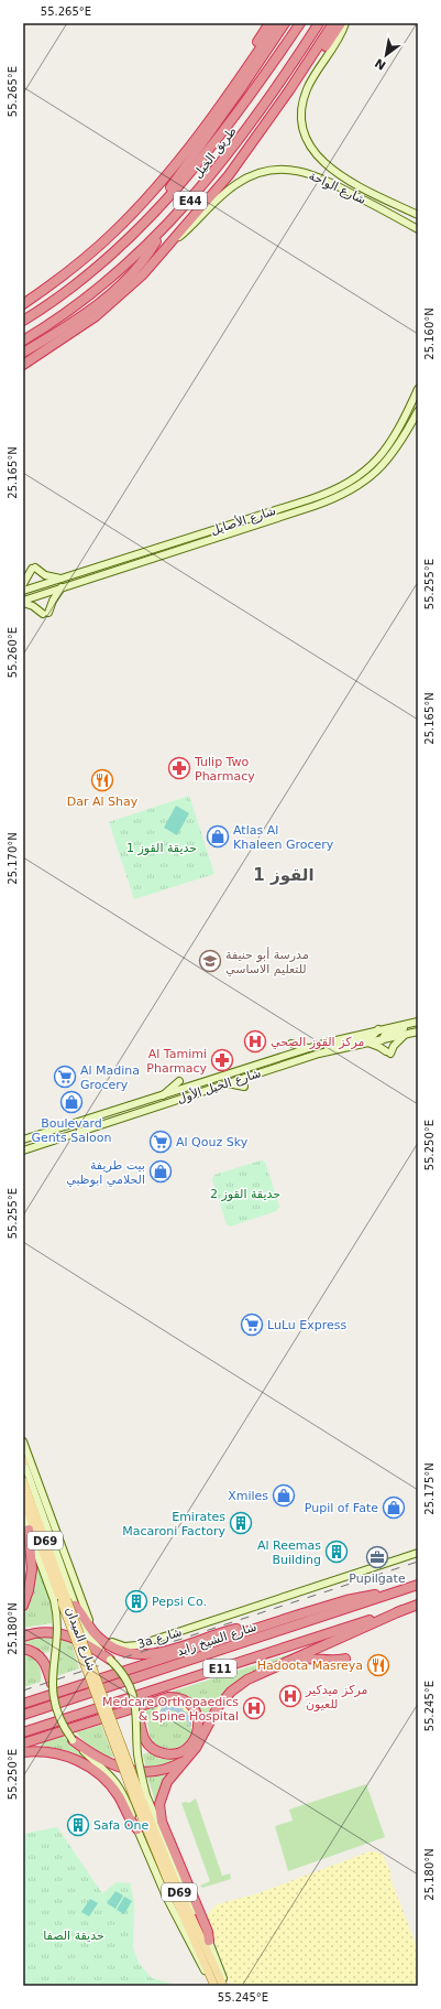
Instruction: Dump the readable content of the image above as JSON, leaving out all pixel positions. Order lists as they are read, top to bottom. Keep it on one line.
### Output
{"streets":{"highway":["طريق الخيل","E44","شارع الشيخ زايد","E11"],"main road":["شارع الواحة","شارع الأصايل","شارع الخيل الأول","D69","3a شارع","شارع الميدان"]},"crossings":[["D69","شارع الميدان"]],"districts":["القوز 1"],"parks":["حديقة القوز 1","حديقة القوز 2","حديقة الصفا"],"places":{"pharmacy":["Tulip Two Pharmacy","Al Tamimi Pharmacy"],"restaurant":["Dar Al Shay","Hadoota Masreya"],"shop":["Atlas Al Khaleen Grocery","Boulevard Gents Saloon","بيت طريفة الحلامي ابوظبي","Xmiles","Pupil of Fate"],"school or university":["مدرسة أبو حنيفة للتعليم الاساسي"],"hospital":["مركز القوز الصحي","مركز ميدكير للعيون","Medcare Orthopaedics & Spine Hospital"],"supermarket":["Al Madina Grocery","Al Qouz Sky","LuLu Express"],"building":["Emirates Macaroni Factory","Al Reemas Building","Pepsi Co.","Safa One"],"office":["Pupilgate"]},"north":"bottom left","coordinates":["55.265°E","25.160°N","25.165°N","55.255°E","55.260°E","25.170°N","55.250°E","25.175°N","25.180°N","55.245°E"]}
